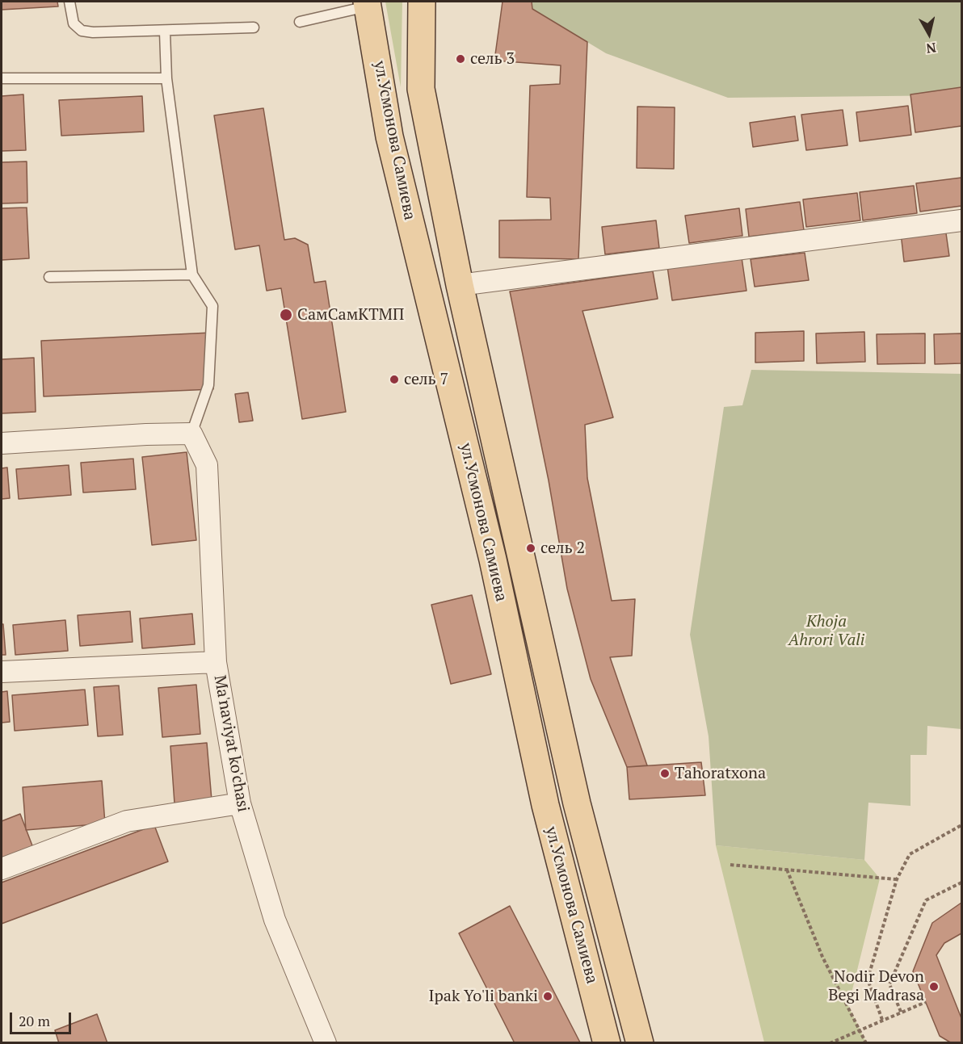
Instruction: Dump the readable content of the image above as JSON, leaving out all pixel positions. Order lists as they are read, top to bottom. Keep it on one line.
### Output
{"streets":{"main road":["ул.Усмонова Самиева"],"street":["Ma'naviyat ko'chasi"]},"parks":["Khoja Ahrori Vali"],"places":["сель 3","СамСамКТМП","сель 7","сель 2","Tahoratxona","Nodir Devon Begi Madrasa","Ipak Yo'li banki"],"scale_bar":"20 m","north":"bottom"}
